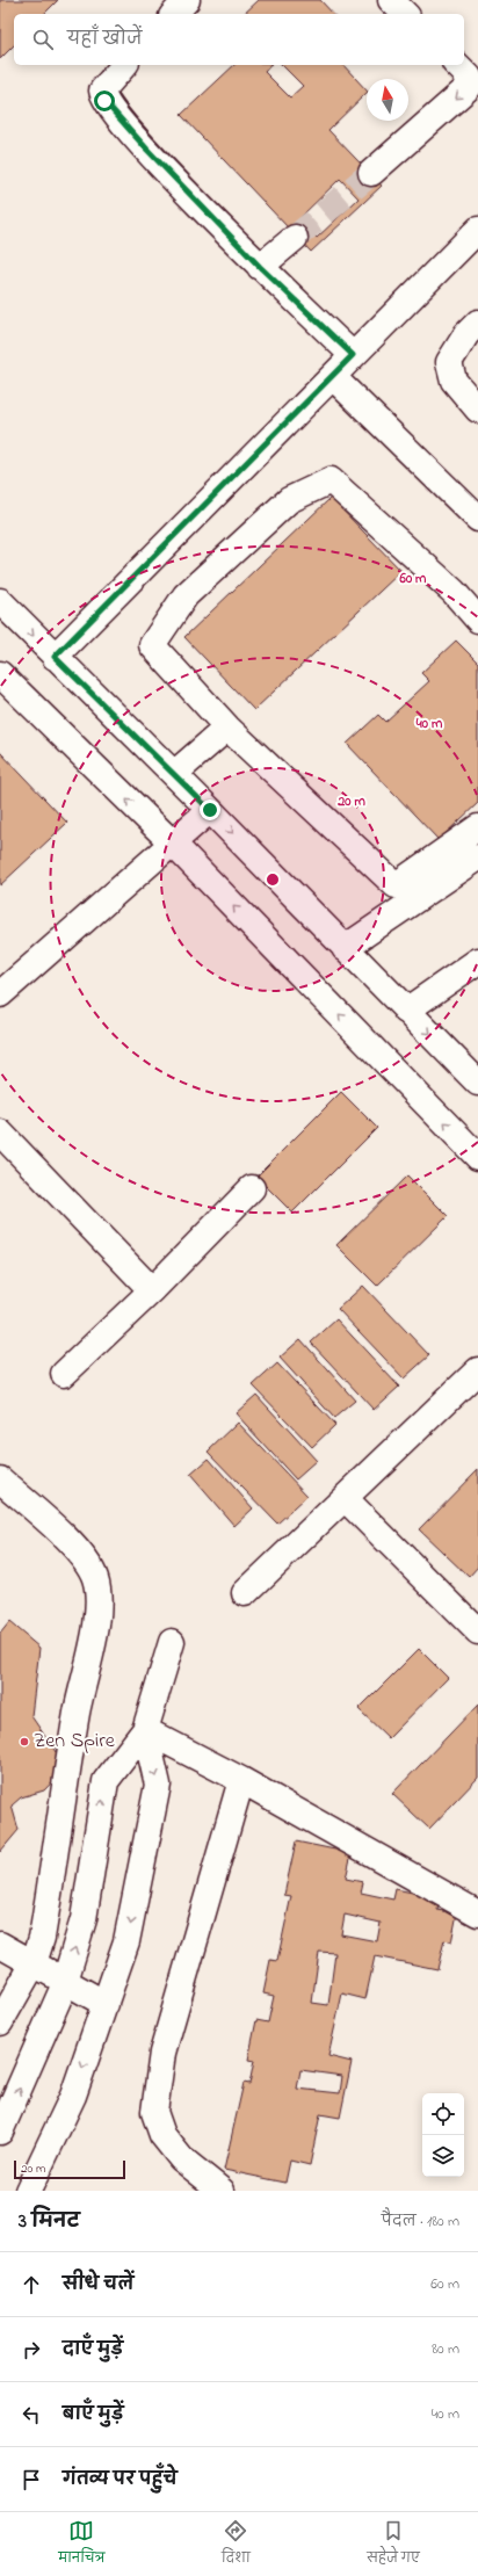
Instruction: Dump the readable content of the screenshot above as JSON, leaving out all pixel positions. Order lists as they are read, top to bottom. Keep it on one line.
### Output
{"places":["Zen Spire"],"scale_bar":"20 m","north":"top","page":{"search":"यहाँ खोजें","scale":"20 m","heading":["3 मिनट","पैदल · 180 m"],"list":[["सीधे चलें","60 m"],["दाएँ मुड़ें","80 m"],["बाएँ मुड़ें","40 m"],"गंतव्य पर पहुँचे"],"nav":["मानचित्र","दिशा","सहेजे गए"]},"rings":["60 m","40 m","20 m"]}
